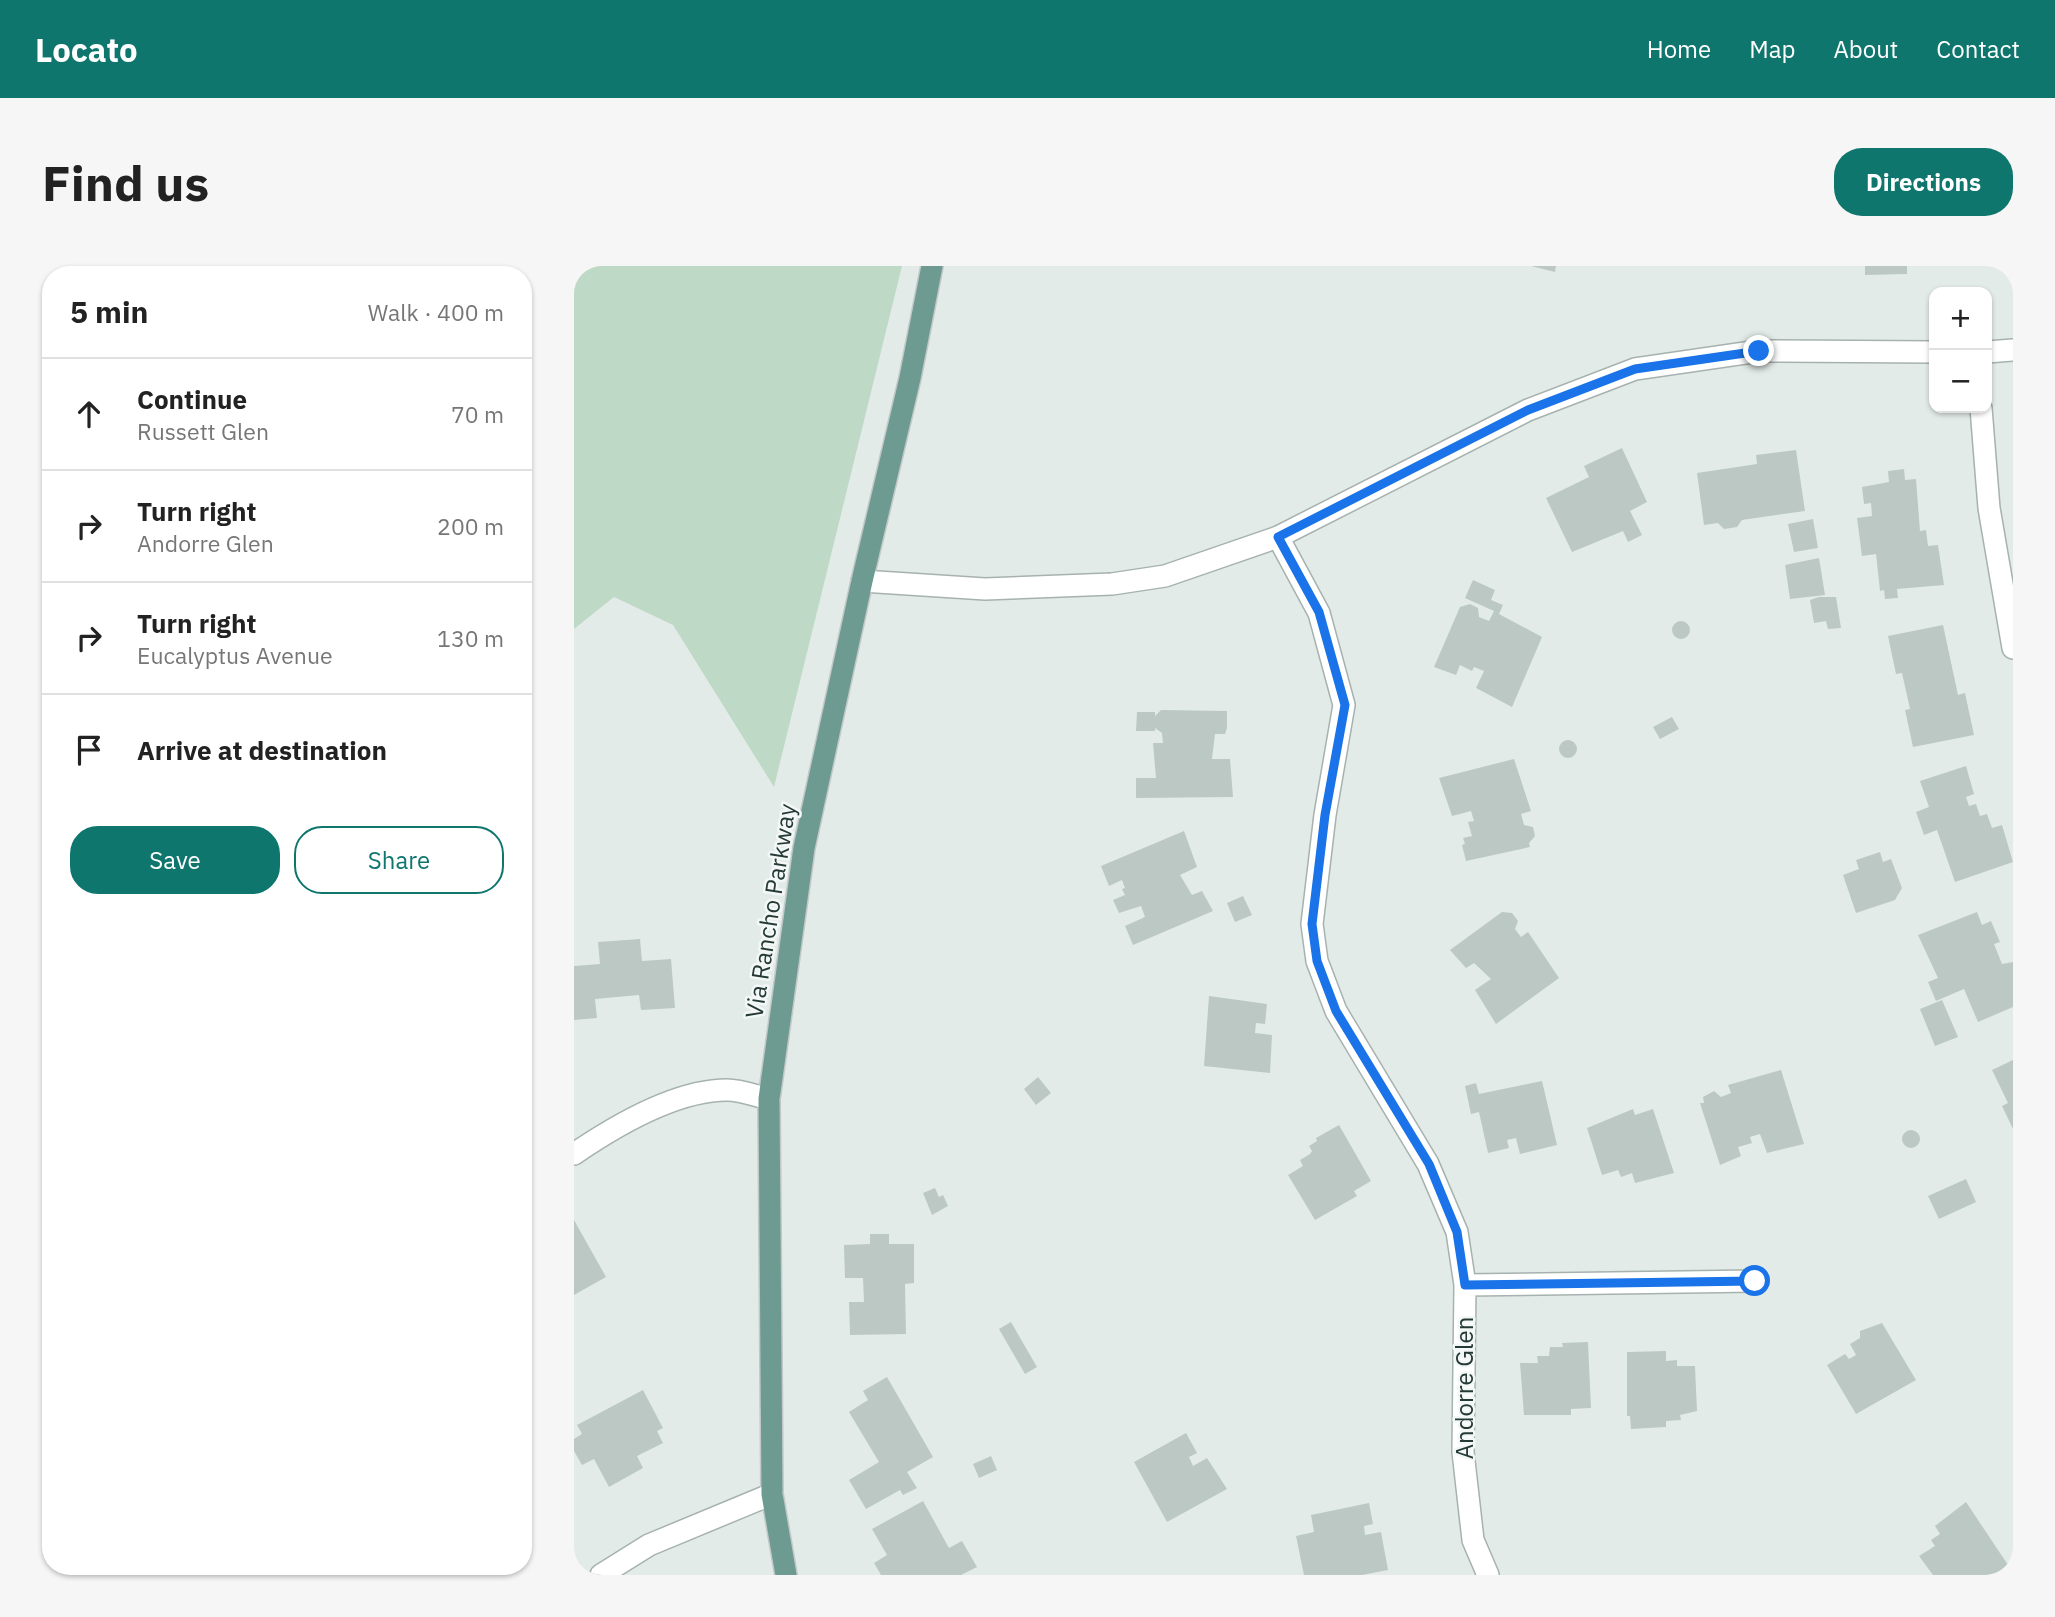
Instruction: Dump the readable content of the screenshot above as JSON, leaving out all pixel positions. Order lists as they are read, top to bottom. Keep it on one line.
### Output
{"streets":{"main road":["Via Rancho Parkway"],"street":["Andorre Glen"]},"page":{"header":"Locato","nav":["Home","Map","About","Contact"],"buttons":["Directions",["Save","Share"]],"title":"Find us","heading":["5 min","Walk · 400 m"],"map_buttons":["+","−"],"list":[["Continue","Russett Glen","70 m"],["Turn right","Andorre Glen","200 m"],["Turn right","Eucalyptus Avenue","130 m"],"Arrive at destination"]}}
